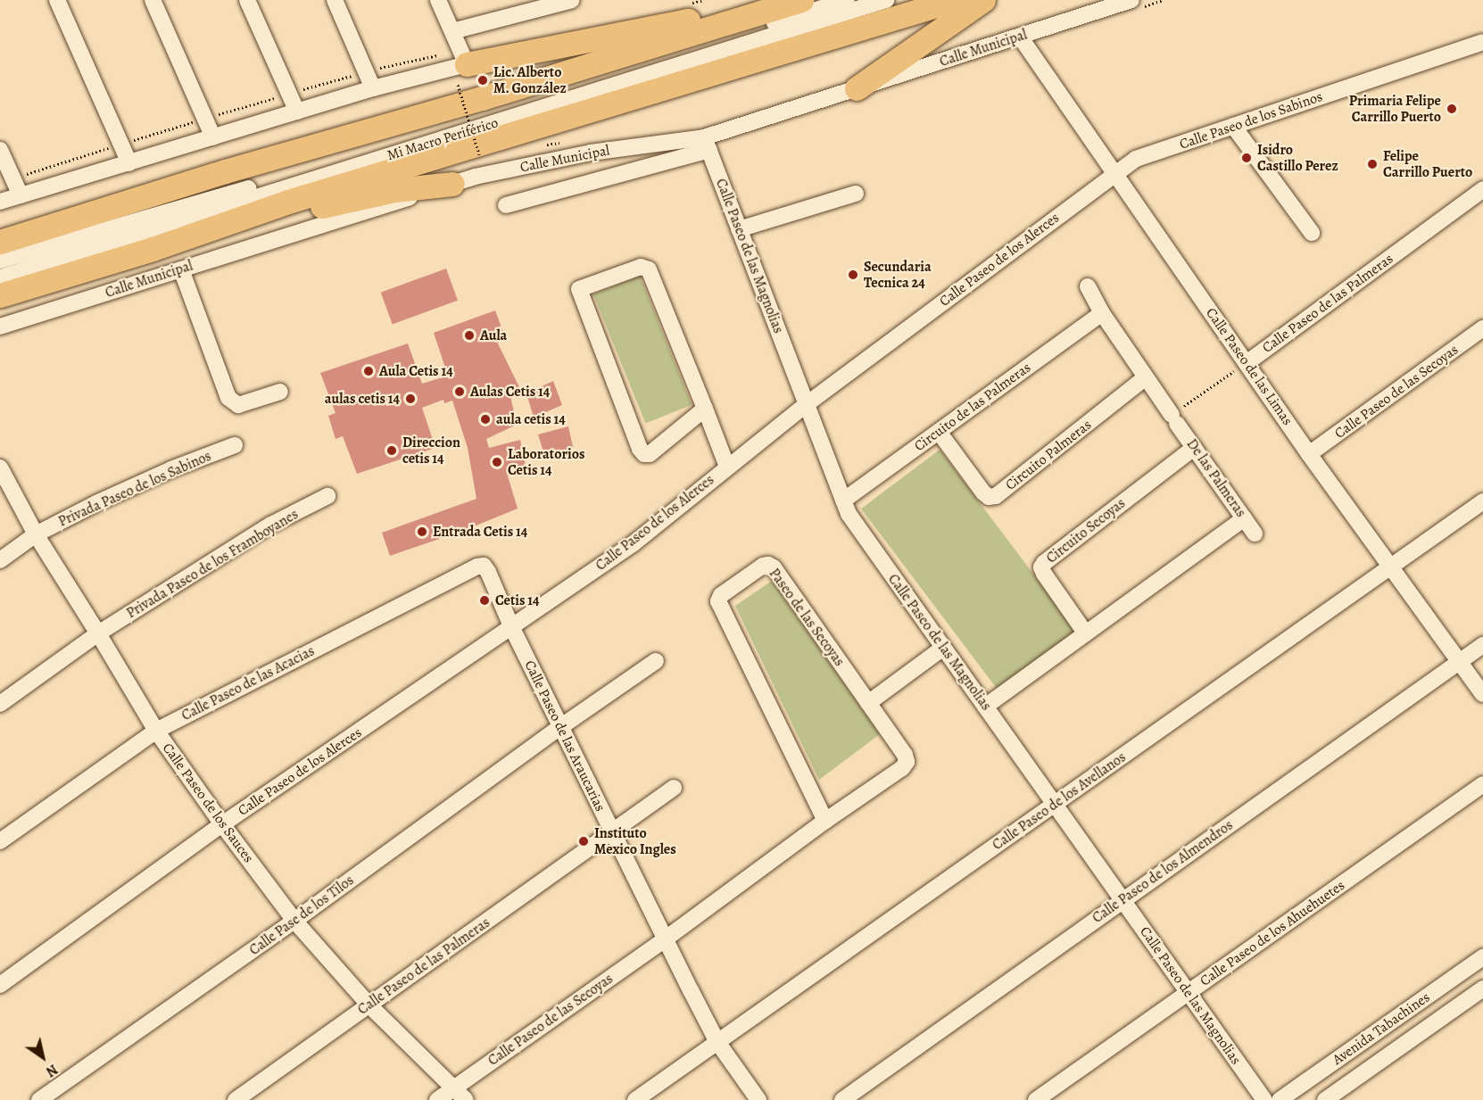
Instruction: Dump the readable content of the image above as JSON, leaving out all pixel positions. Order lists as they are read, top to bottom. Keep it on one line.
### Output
{"streets":{"street":["Calle Municipal","Calle Paseo de los Sabinos","Mi Macro Periférico","Calle Paseo de las Magnolias","Calle Paseo de los Alerces","Calle Paseo de las Palmeras","Calle Paseo de las Limas","Calle Paseo de las Secoyas","Circuito de las Palmeras","Circuito Palmeras","De las Palmeras","Privada Paseo de los Sabinos","Circuito Secoyas","Privada Paseo de los Framboyanes","Paseo de las Secoyas","Calle Paseo de las Acacias","Calle Paseo de las Araucarias","Calle Paseo de los Avellanos","Calle Paseo de los Sauces","Calle Paseo de los Almendros","Calle Pase de los Tilos","Calle Paseo de los Ahuehuetes","Avenida Tabachines"]},"crossings":[["Calle Municipal","Calle Paseo de las Magnolias"],["Calle Municipal","Calle Paseo de las Limas"],["Calle Paseo de los Sabinos","Calle Paseo de los Alerces"],["Calle Paseo de los Sabinos","Calle Paseo de las Limas"],["Calle Paseo de las Magnolias","Calle Paseo de los Alerces"],["Calle Paseo de las Magnolias","Circuito de las Palmeras"],["Calle Paseo de las Magnolias","Calle Paseo de los Avellanos"],["Calle Paseo de las Magnolias","Calle Paseo de los Almendros"],["Calle Paseo de las Magnolias","Calle Paseo de los Ahuehuetes"],["Calle Paseo de los Alerces","Calle Paseo de las Limas"],["Calle Paseo de los Alerces","Calle Paseo de las Araucarias"],["Calle Paseo de los Alerces","Calle Paseo de los Sauces"],["Calle Paseo de las Palmeras","Calle Paseo de las Limas"],["Calle Paseo de las Palmeras","De las Palmeras"],["Calle Paseo de las Palmeras","Calle Paseo de las Araucarias"],["Calle Paseo de las Palmeras","Calle Paseo de los Sauces"],["Calle Paseo de las Limas","Calle Paseo de las Secoyas"],["Calle Paseo de las Limas","Calle Paseo de los Avellanos"],["Calle Paseo de las Limas","Calle Paseo de los Almendros"],["Calle Paseo de las Secoyas","Paseo de las Secoyas"],["Calle Paseo de las Secoyas","Calle Paseo de las Araucarias"],["Calle Paseo de las Secoyas","Calle Paseo de los Sauces"],["Circuito de las Palmeras","Circuito Palmeras"],["Circuito de las Palmeras","De las Palmeras"],["Circuito Palmeras","De las Palmeras"],["De las Palmeras","Circuito Secoyas"],["Privada Paseo de los Sabinos","Calle Paseo de los Sauces"],["Privada Paseo de los Framboyanes","Calle Paseo de los Sauces"],["Paseo de las Secoyas","Calle Paseo de las Araucarias"],["Calle Paseo de las Acacias","Calle Paseo de las Araucarias"],["Calle Paseo de las Acacias","Calle Paseo de los Sauces"],["Calle Paseo de las Araucarias","Calle Paseo de los Avellanos"],["Calle Paseo de las Araucarias","Calle Pase de los Tilos"],["Calle Paseo de los Sauces","Calle Pase de los Tilos"]],"places":["Lic. Alberto M. González","Primaria Felipe Carrillo Puerto","Isidro Castillo Perez","Felipe Carrillo Puerto","Secundaria Tecnica 24","Aula","Aula Cetis 14","Aulas Cetis 14","aulas cetis 14","aula cetis 14","Direccion cetis 14","Laboratorios Cetis 14","Entrada Cetis 14","Cetis 14","Instituto Mexico Ingles"],"north":"bottom right"}
